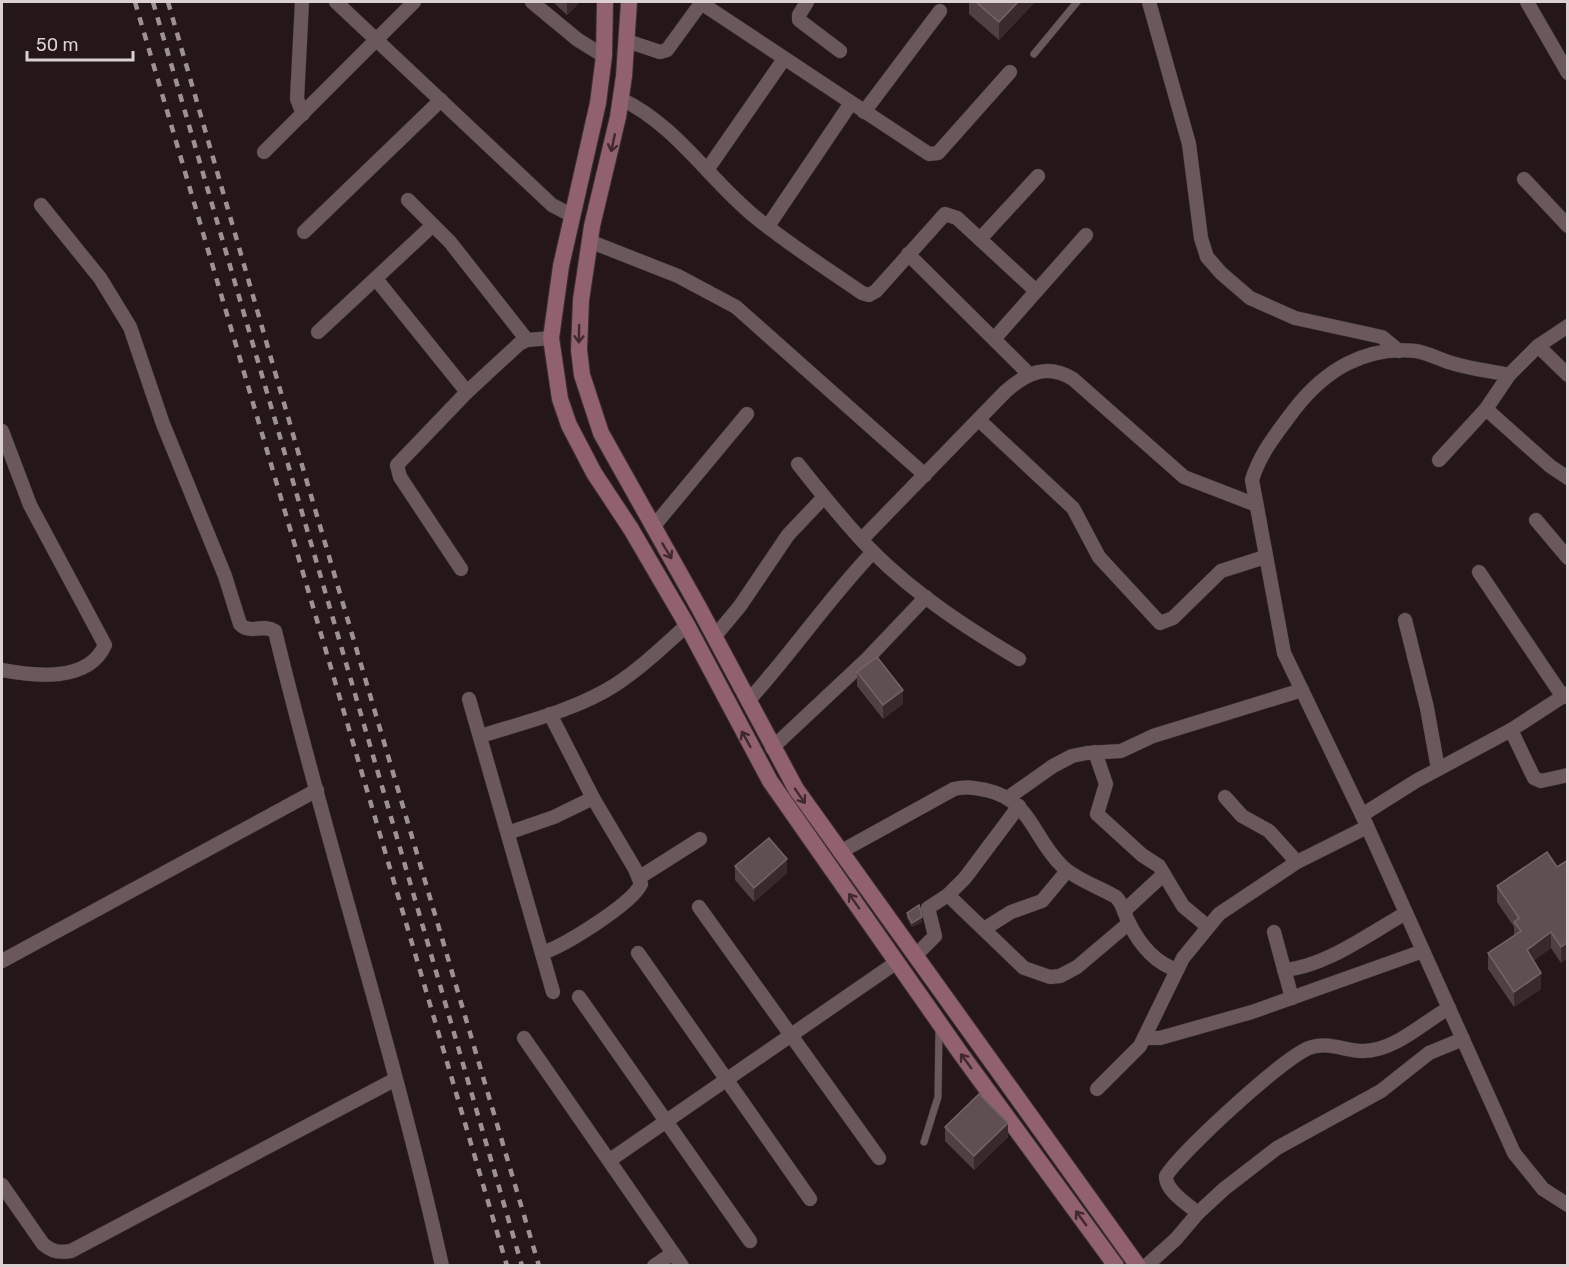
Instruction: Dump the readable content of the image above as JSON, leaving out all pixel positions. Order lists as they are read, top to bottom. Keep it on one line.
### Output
{"scale_bar":"50 m"}
